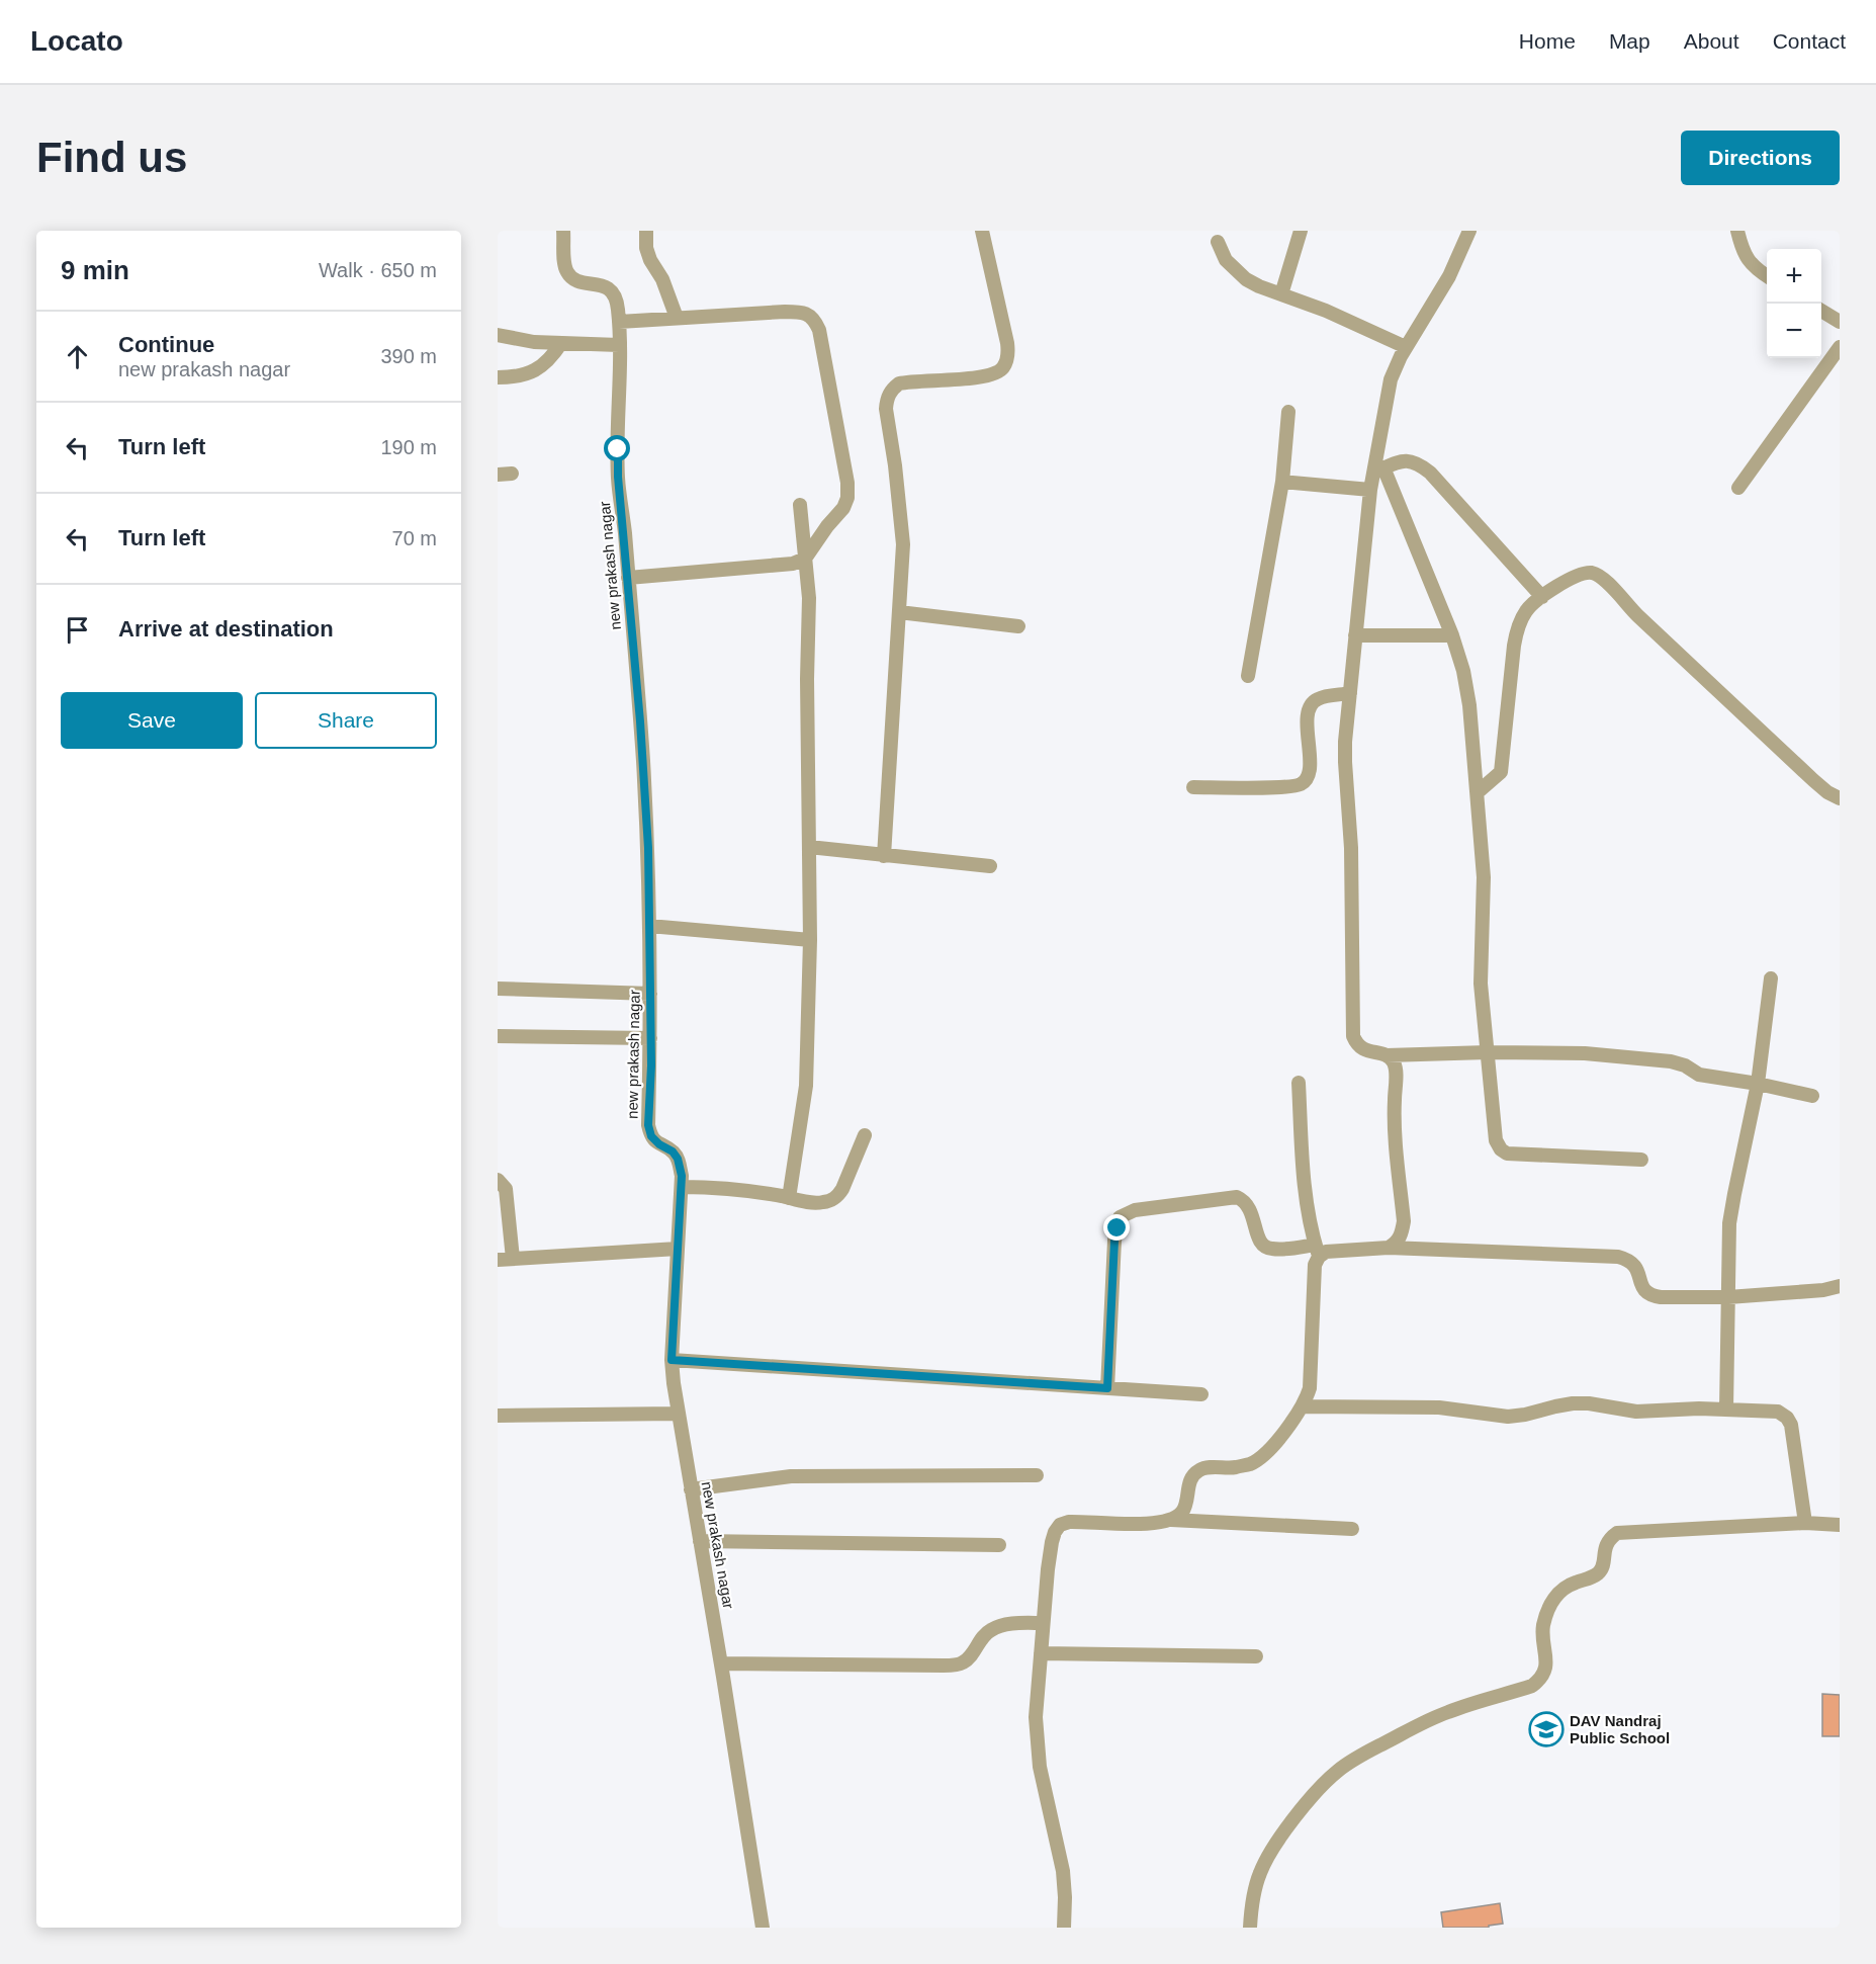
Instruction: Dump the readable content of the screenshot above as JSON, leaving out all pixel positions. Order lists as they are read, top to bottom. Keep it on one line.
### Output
{"streets":{"street":["new prakash nagar"]},"places":{"school or university":["DAV Nandraj Public School"]},"page":{"header":"Locato","nav":["Home","Map","About","Contact"],"buttons":["Directions",["Save","Share"]],"title":"Find us","heading":["9 min","Walk · 650 m"],"map_buttons":["+","−"],"list":[["Continue","new prakash nagar","390 m"],["Turn left","190 m"],["Turn left","70 m"],"Arrive at destination"]}}
